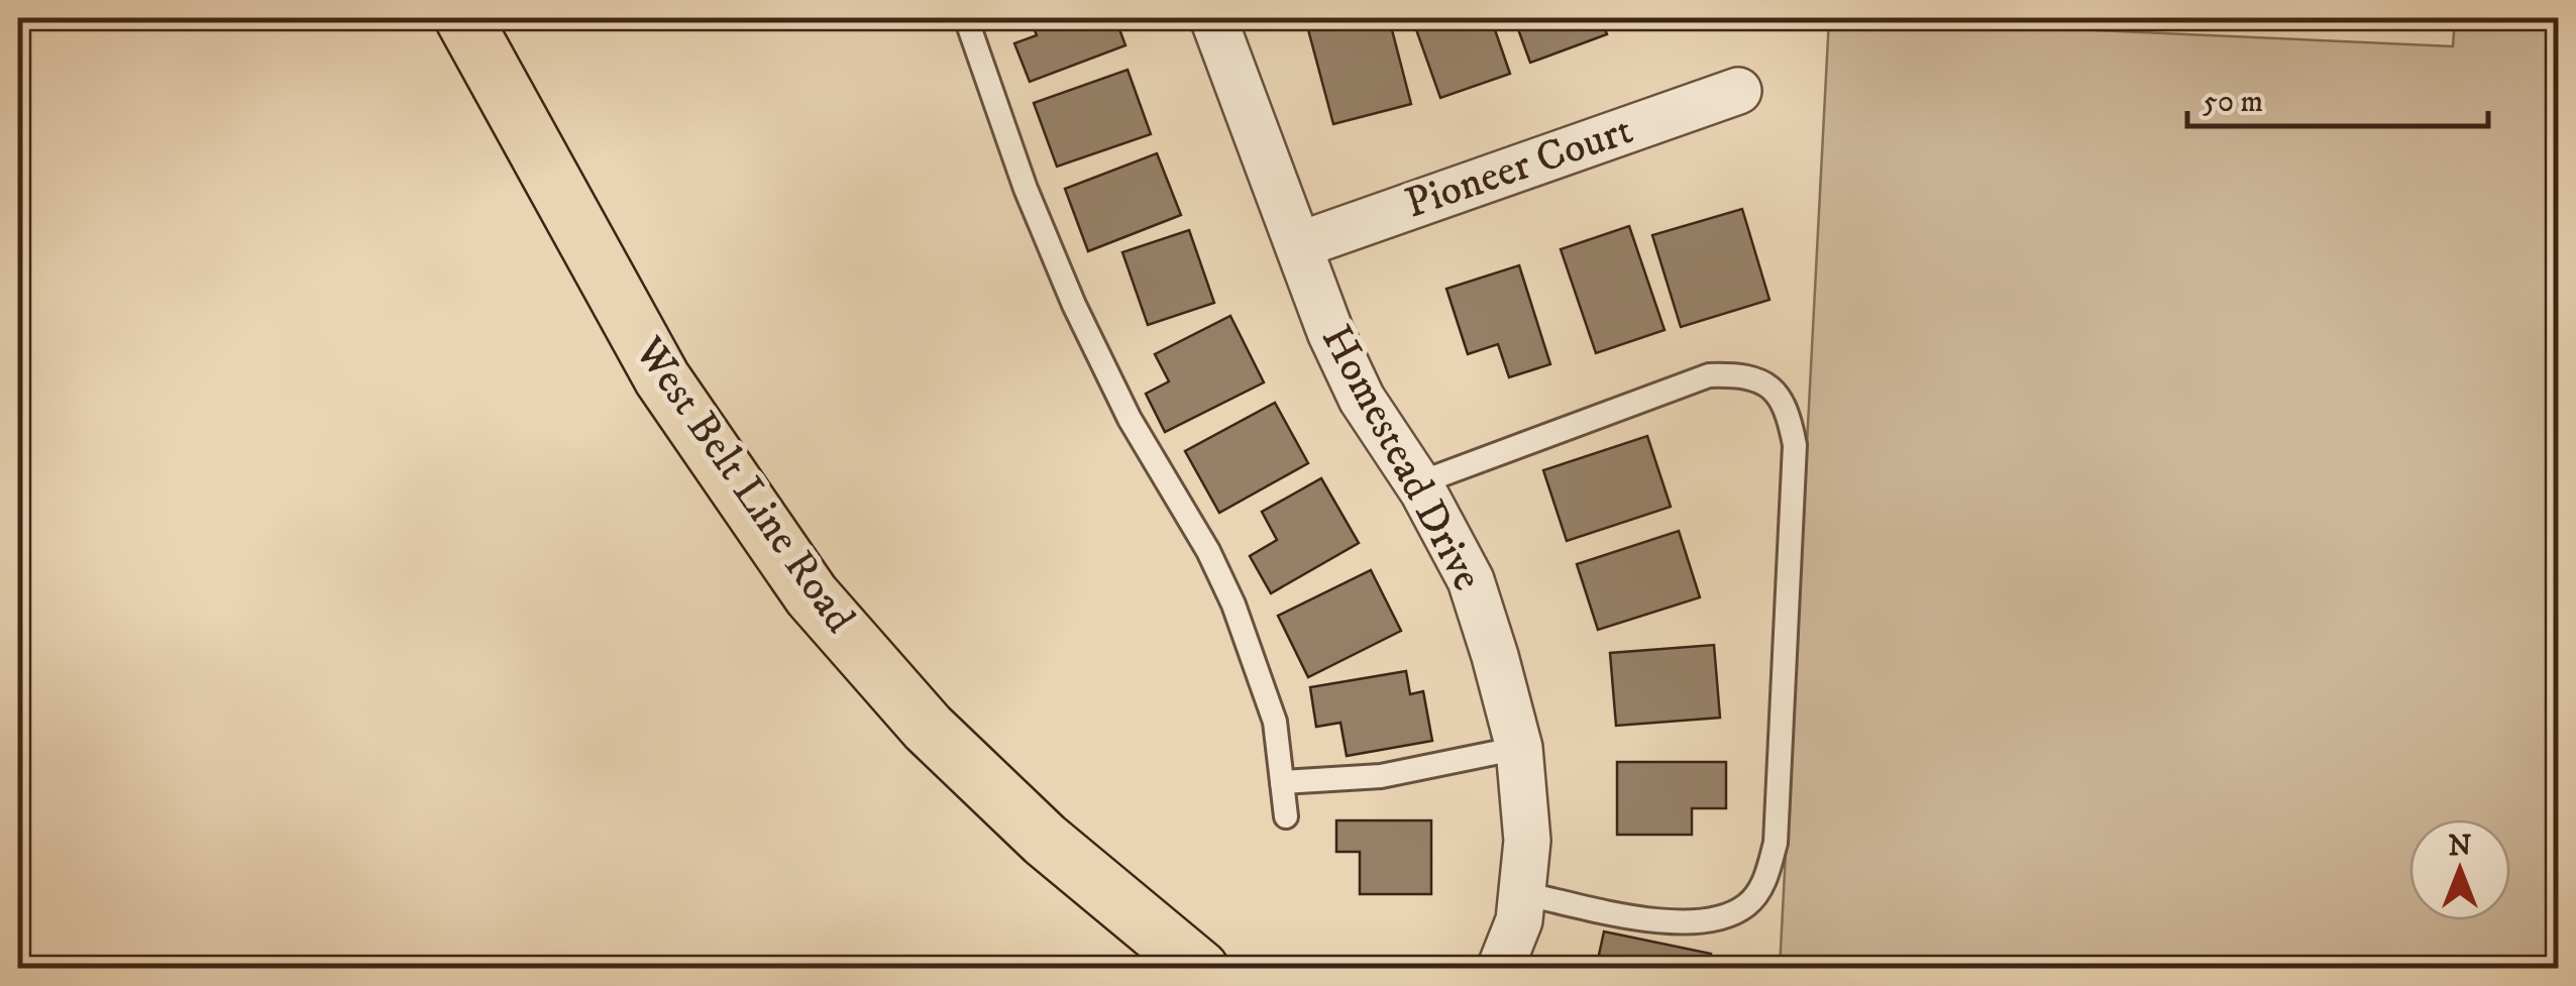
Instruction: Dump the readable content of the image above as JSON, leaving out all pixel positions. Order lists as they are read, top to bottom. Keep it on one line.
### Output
{"streets":{"main road":["West Belt Line Road"],"street":["Pioneer Court","Homestead Drive"]},"crossings":[["Pioneer Court","Homestead Drive"]],"scale_bar":"50 m","north":"top"}
